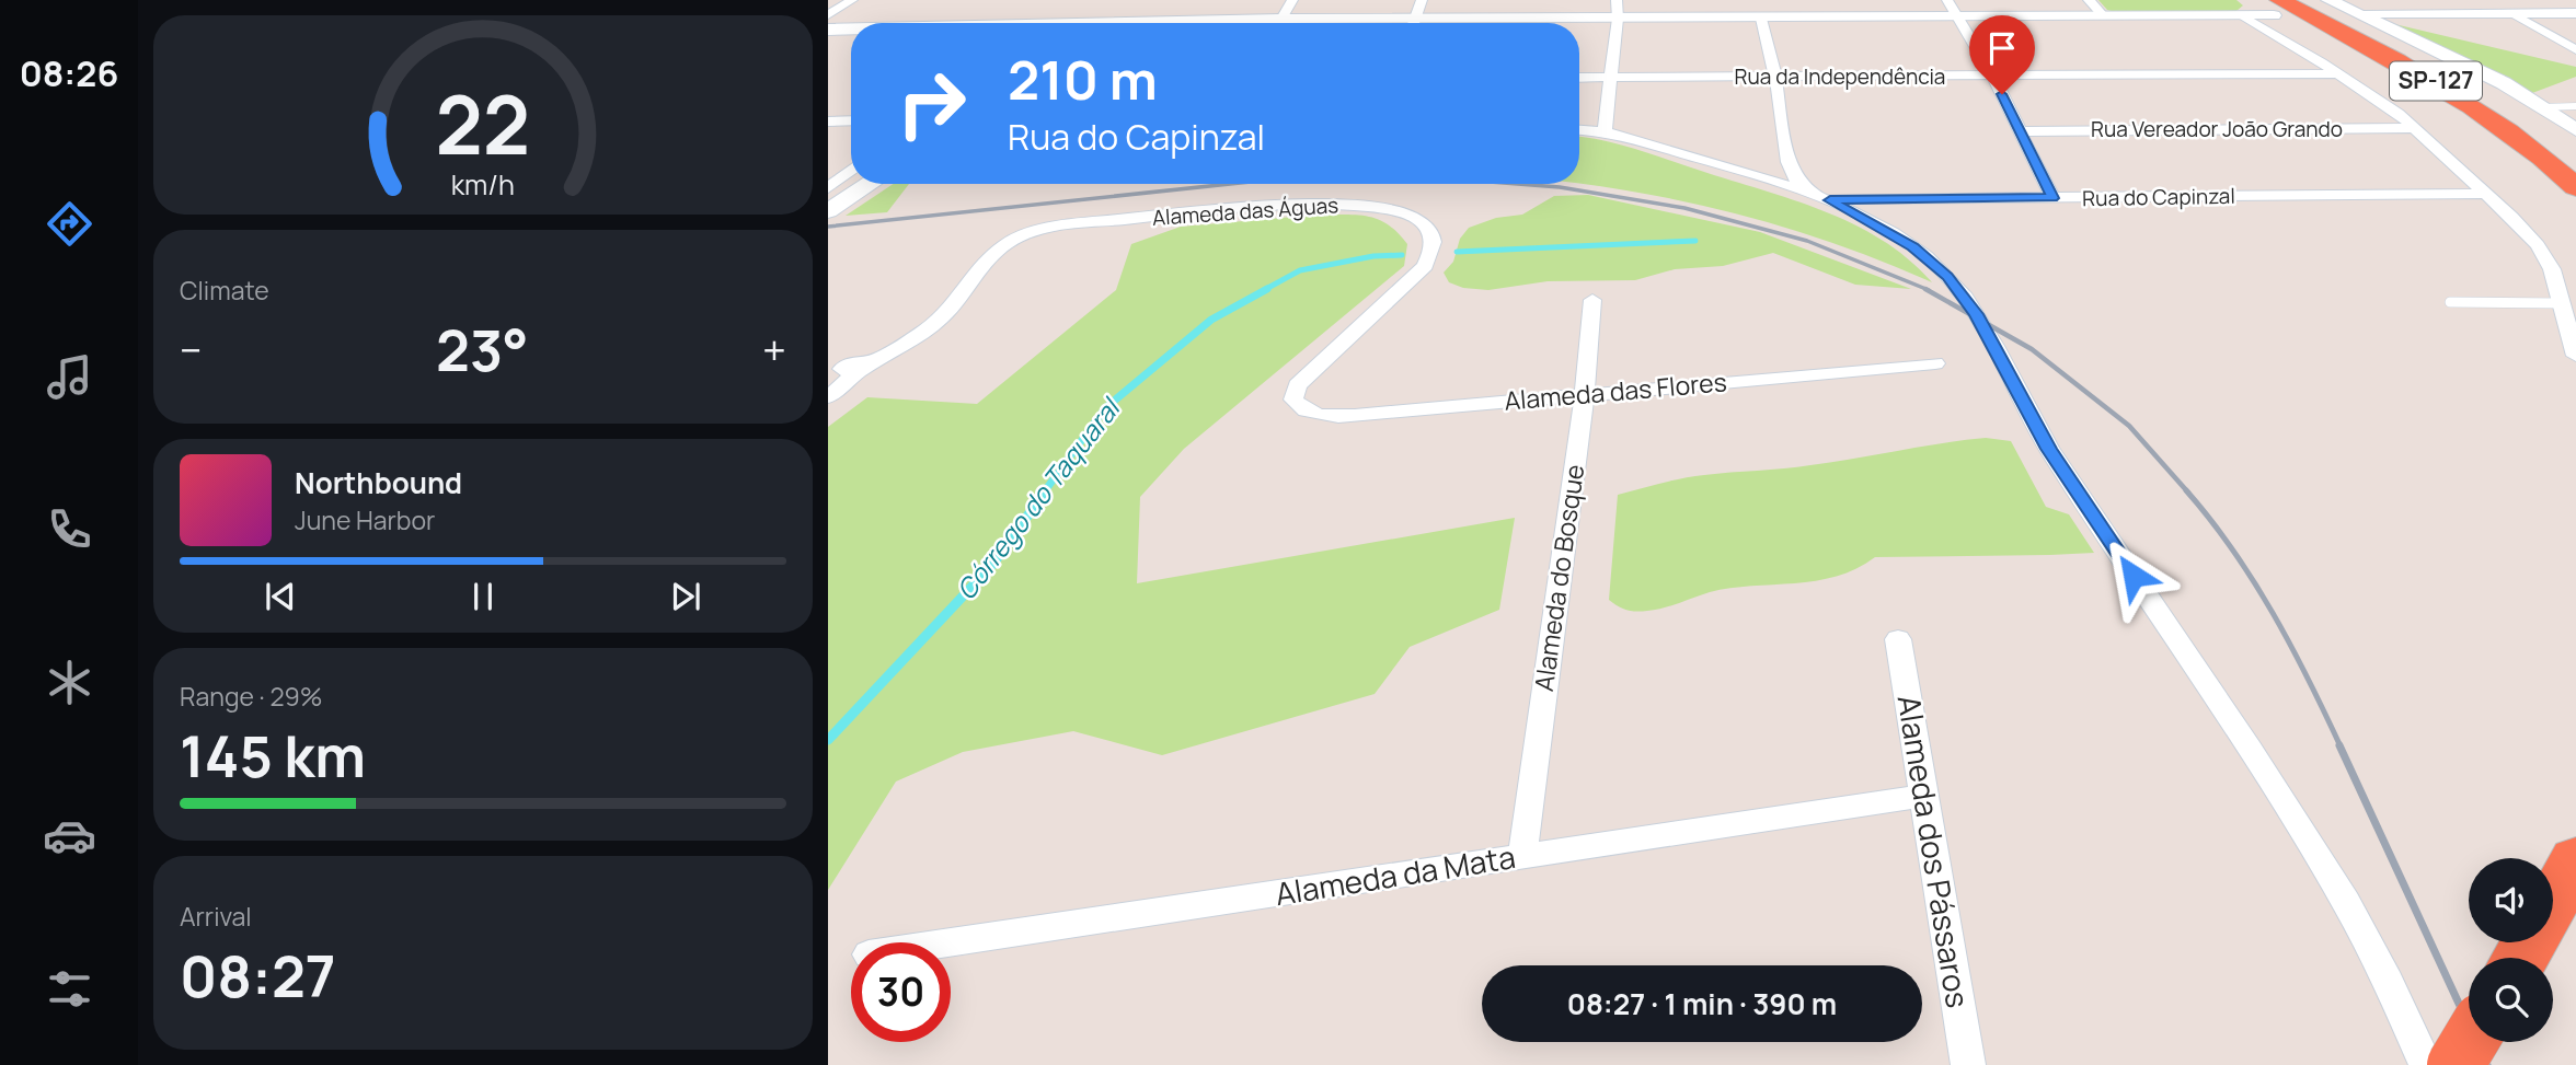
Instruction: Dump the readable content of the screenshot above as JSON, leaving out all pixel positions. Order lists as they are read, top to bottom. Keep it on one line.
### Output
{"streets":{"highway":["SP-127"],"street":["Rua da Independência","Rua Vereador João Grando","Rua do Capinzal","Alameda das Águas","Alameda das Flores","Alameda do Bosque","Alameda dos Pássaros","Alameda da Mata"]},"crossings":[["Alameda das Águas","Alameda das Flores"],["Alameda das Flores","Alameda do Bosque"],["Alameda do Bosque","Alameda da Mata"],["Alameda dos Pássaros","Alameda da Mata"]],"water":["Córrego do Taquaral"],"page":{"tabs":"08:26","turn":["210 m","Rua do Capinzal"],"tile":["Climate",["Range · 29%","145 km"],["Arrival","08:27"]],"heat":["−","23°","+"],"song":["Northbound","June Harbor"],"limit":"30","trip":"08:27 · 1 min · 390 m","gauge":["22","km/h"]}}
